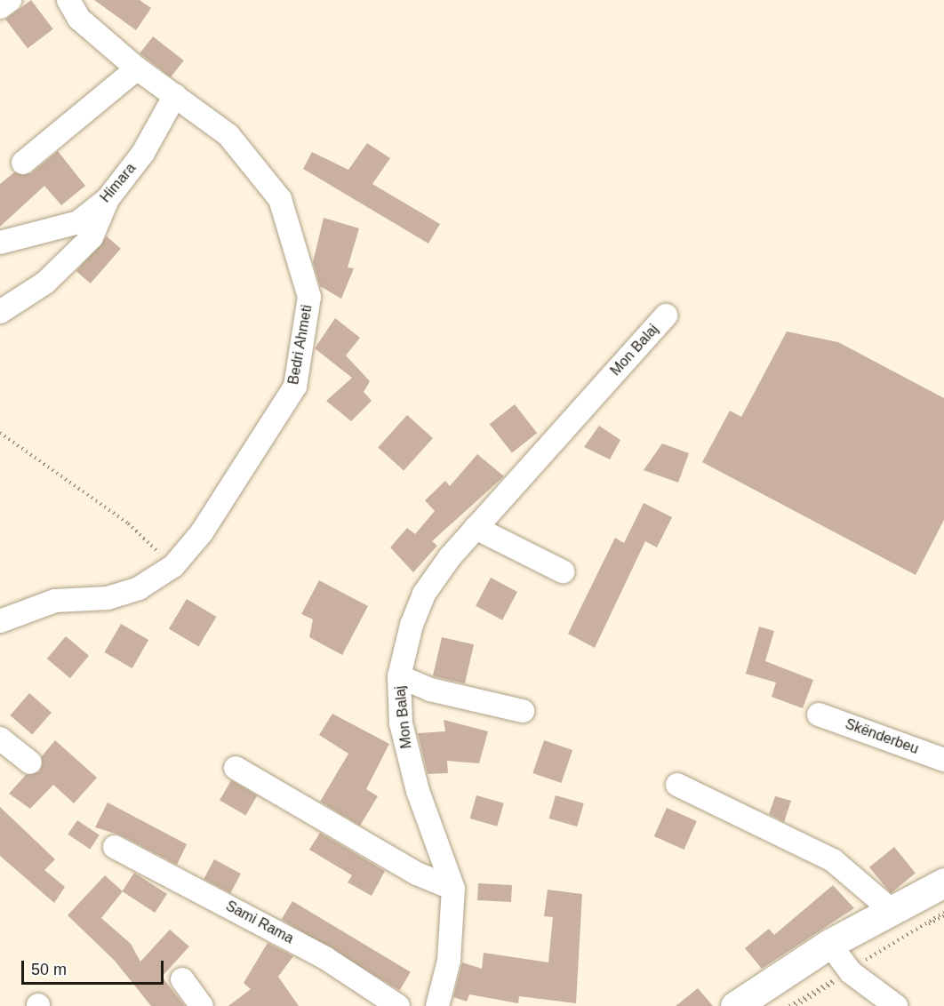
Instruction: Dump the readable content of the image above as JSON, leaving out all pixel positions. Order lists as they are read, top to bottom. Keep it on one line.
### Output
{"streets":{"street":["Himara","Bedri Ahmeti","Mon Balaj","Skënderbeu","Sami Rama"]},"crossings":[["Himara","Bedri Ahmeti"]],"scale_bar":"50 m"}
